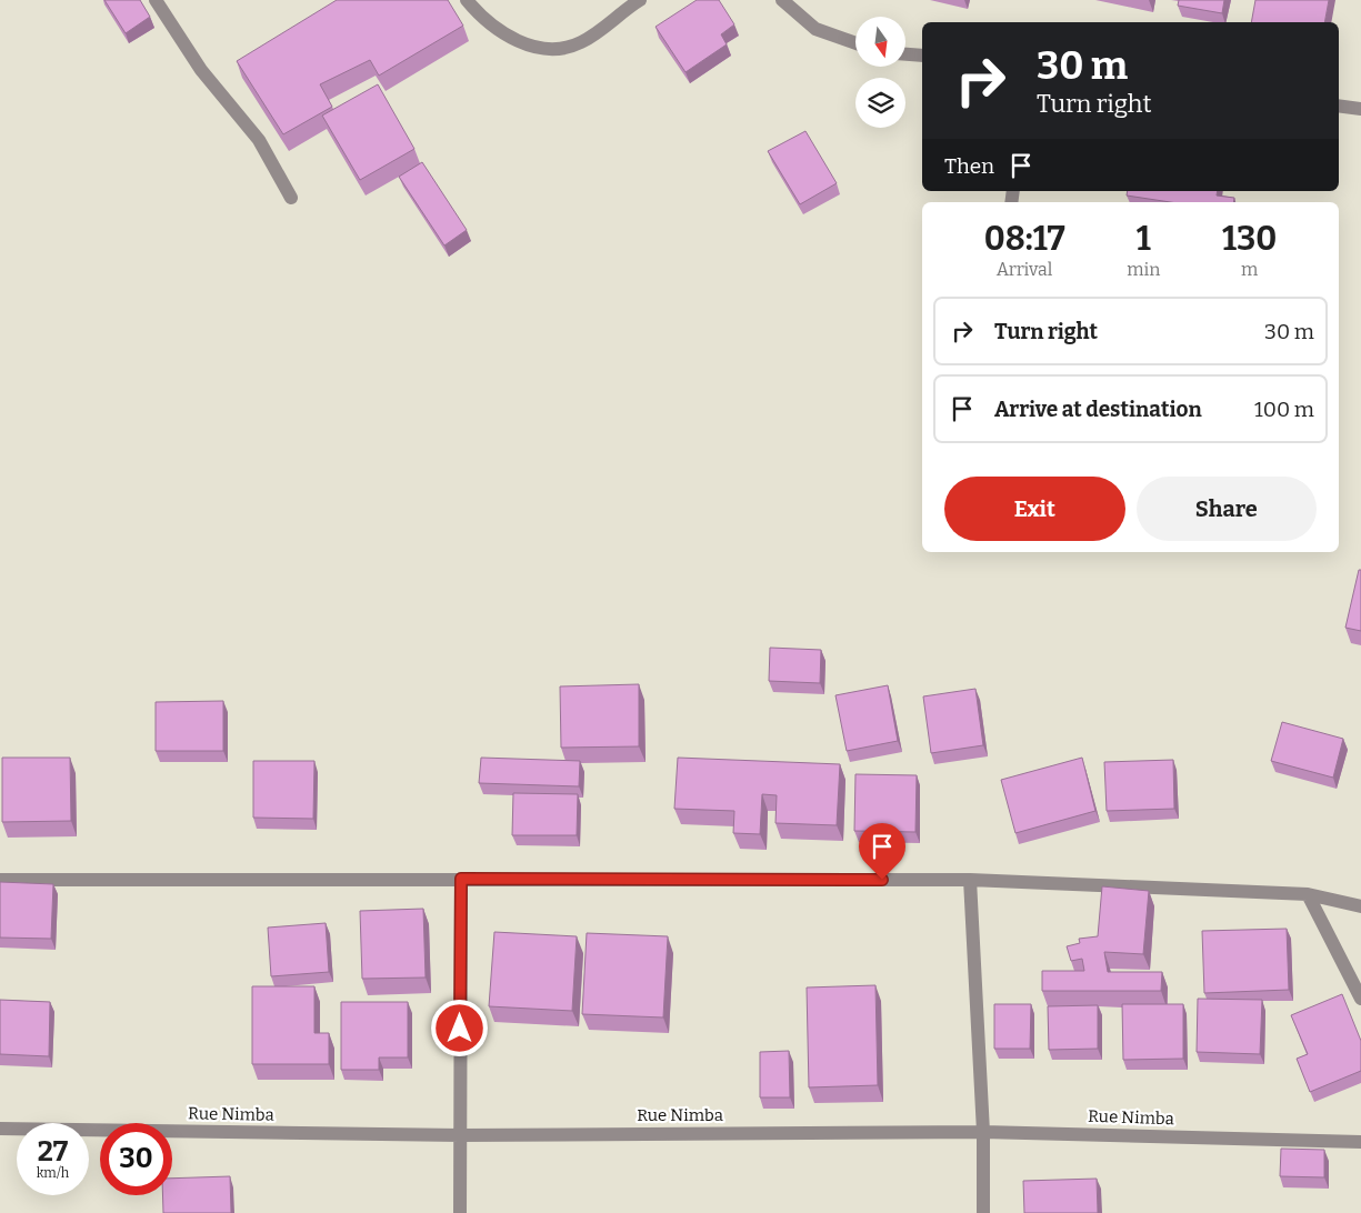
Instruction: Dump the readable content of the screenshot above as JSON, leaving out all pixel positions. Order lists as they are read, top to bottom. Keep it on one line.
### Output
{"streets":{"street":["Rue Nimba"]},"north":"bottom","page":{"turn":["30 m","Turn right"],"then":"Then","eta":["08:17","Arrival","1","min","130","m"],"list":[{"name":"Turn right","value":"30 m"},{"name":"Arrive at destination","value":"100 m"}],"buttons":["Exit","Share"],"speed":"27 km/h","limit":"30"}}
